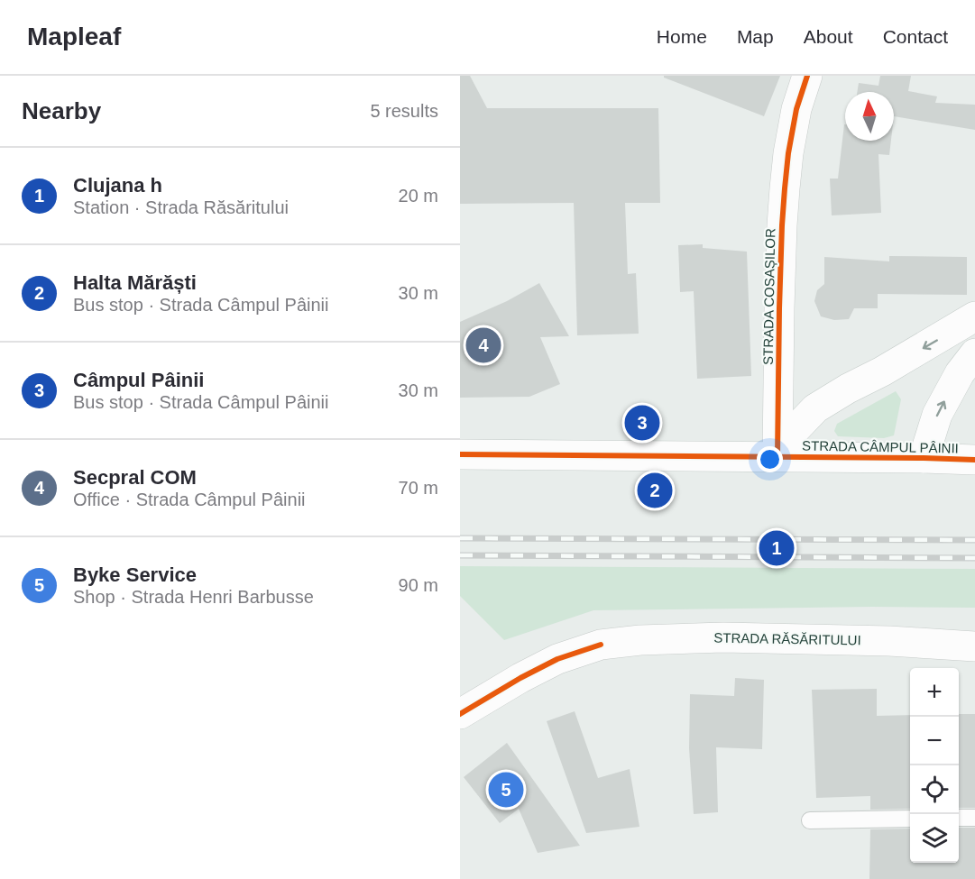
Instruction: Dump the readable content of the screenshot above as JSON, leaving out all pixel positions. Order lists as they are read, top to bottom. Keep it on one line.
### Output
{"streets":{"street":["STRADA COSAȘILOR","STRADA CÂMPUL PÂINII","STRADA RĂSĂRITULUI"]},"crossings":[["STRADA COSAȘILOR","STRADA CÂMPUL PÂINII"]],"north":"top","page":{"header":"Mapleaf","nav":["Home","Map","About","Contact"],"heading":["Nearby","5 results"],"list":[{"mark":"1","name":"Clujana h","note":"Station · Strada Răsăritului","value":"20 m"},{"mark":"2","name":"Halta Mărăști","note":"Bus stop · Strada Câmpul Pâinii","value":"30 m"},{"mark":"3","name":"Câmpul Pâinii","note":"Bus stop · Strada Câmpul Pâinii","value":"30 m"},{"mark":"4","name":"Secpral COM","note":"Office · Strada Câmpul Pâinii","value":"70 m"},{"mark":"5","name":"Byke Service","note":"Shop · Strada Henri Barbusse","value":"90 m"}],"pins":["4","3","2","1","5"],"map_buttons":["+","−"]}}
